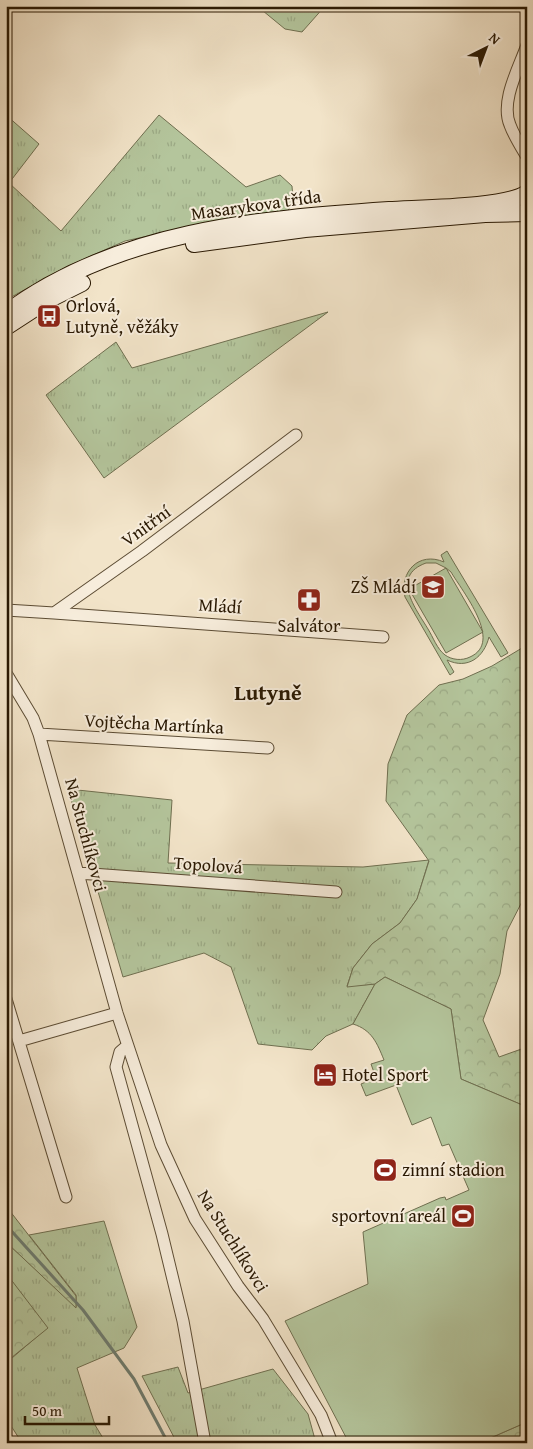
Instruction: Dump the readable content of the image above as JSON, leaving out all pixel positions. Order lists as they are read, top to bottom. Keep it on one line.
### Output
{"streets":{"street":["Masarykova třída","Vnitřní","Mládí","Vojtěcha Martínka","Na Stuchlíkovci","Topolová"]},"crossings":[["Vnitřní","Mládí"],["Vojtěcha Martínka","Na Stuchlíkovci"],["Na Stuchlíkovci","Topolová"]],"districts":["Lutyně"],"places":{"bus stop":["Orlová, Lutyně, věžáky"],"school or university":["ZŠ Mládí"],"pharmacy":["Salvátor"],"hotel":["Hotel Sport"],"sports":["zimní stadion","sportovní areál"]},"scale_bar":"50 m","north":"top right"}
